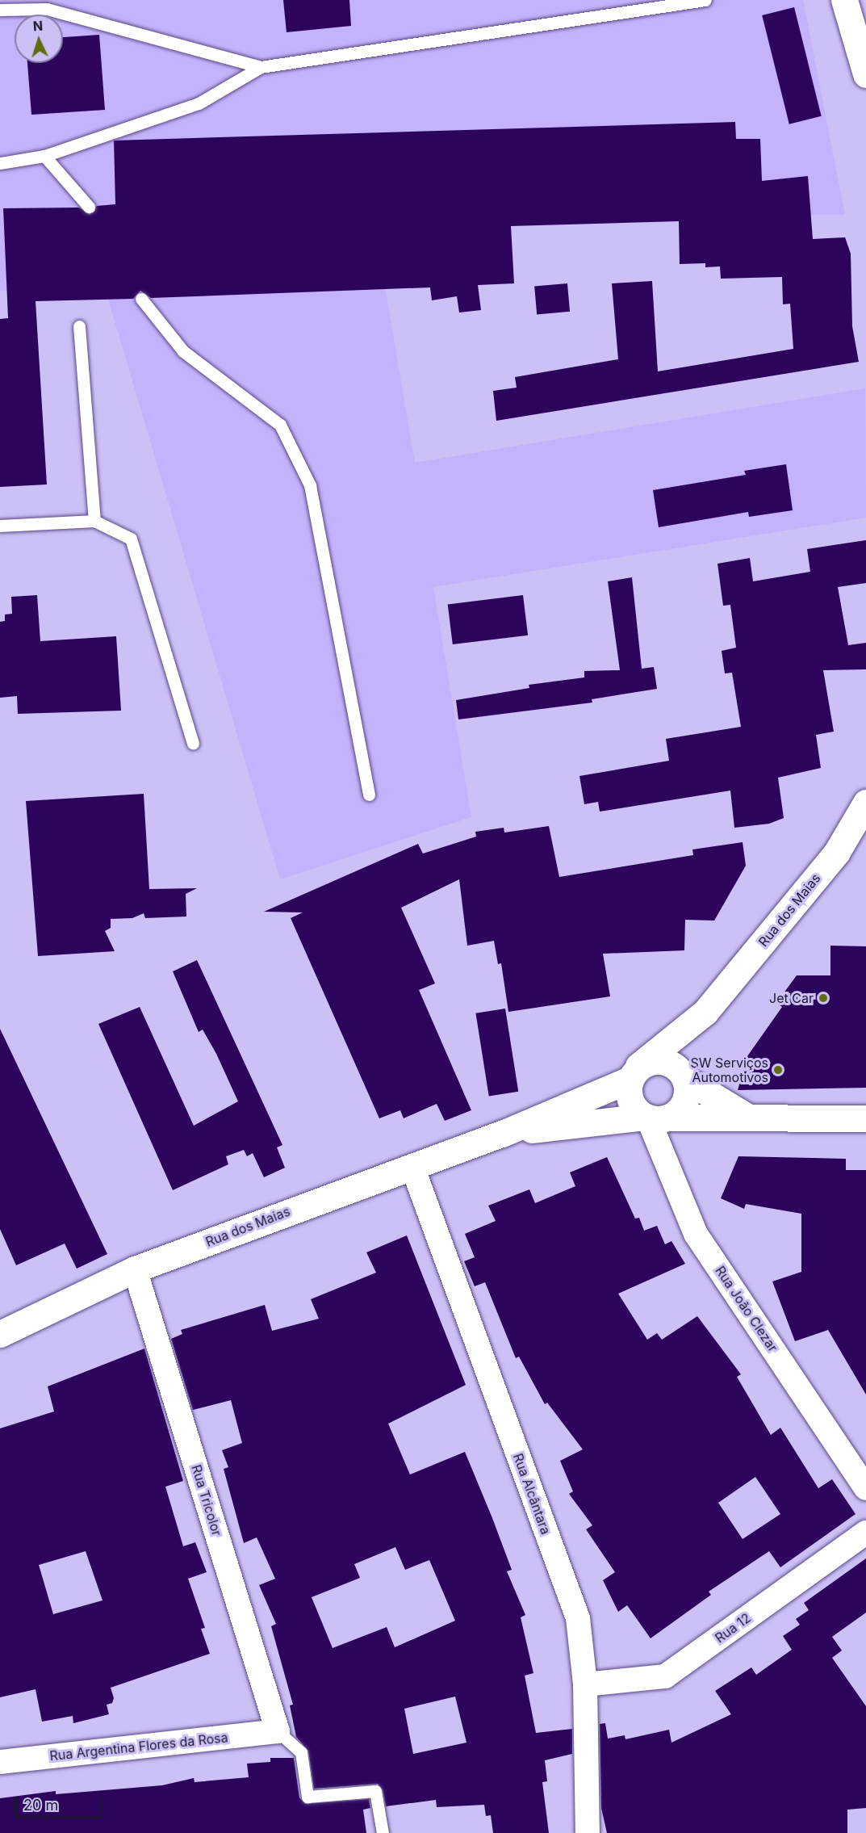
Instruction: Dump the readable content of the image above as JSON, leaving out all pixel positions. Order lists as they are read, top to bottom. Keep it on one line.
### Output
{"streets":{"main road":["Rua dos Maias"],"street":["Rua João Clezar","Rua Alcântara","Rua Tricolor","Rua 12","Rua Argentina Flores da Rosa"]},"crossings":[["Rua dos Maias","Rua João Clezar"],["Rua dos Maias","Rua Alcântara"],["Rua dos Maias","Rua Tricolor"],["Rua Alcântara","Rua 12"],["Rua Tricolor","Rua Argentina Flores da Rosa"]],"places":["Jet Car","SW Serviços Automotivos"],"scale_bar":"20 m","north":"top"}
